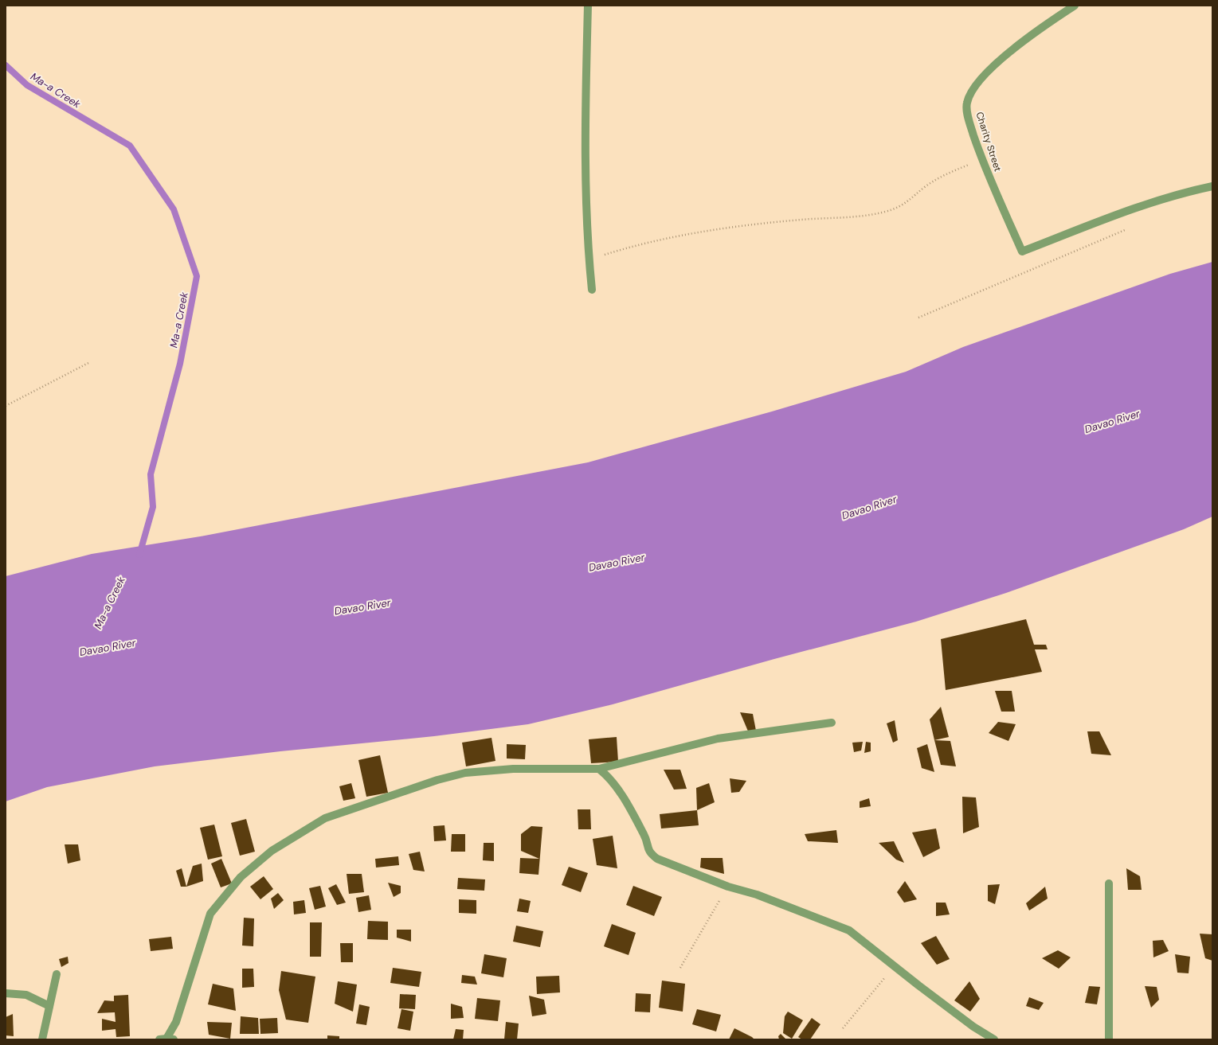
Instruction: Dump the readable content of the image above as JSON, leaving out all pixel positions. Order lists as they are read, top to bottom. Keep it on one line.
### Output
{"streets":{"street":["Charity Street"]},"water":["Ma-a Creek","Davao River"]}
